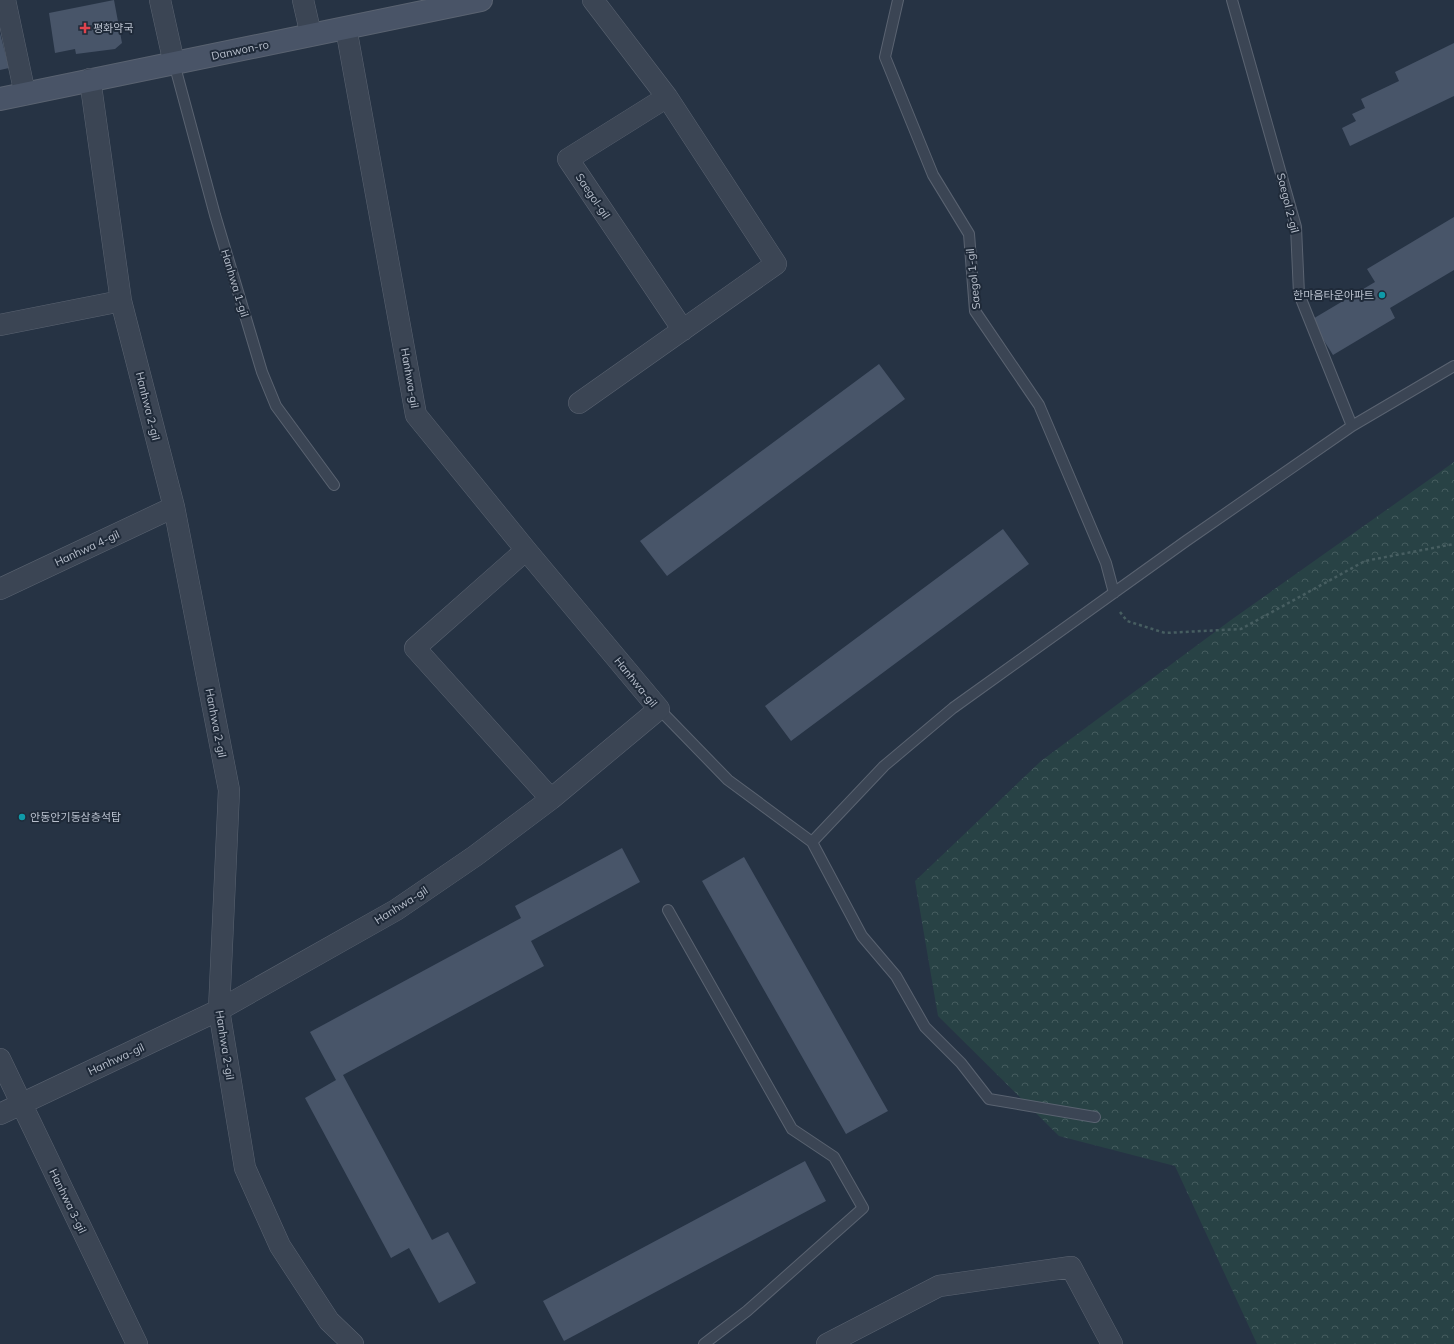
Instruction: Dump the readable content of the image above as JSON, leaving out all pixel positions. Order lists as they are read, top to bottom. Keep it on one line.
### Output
{"streets":{"street":["Danwon-ro","Saegol-gil","Hanhwa-gil","Hanhwa 2-gil","Hanhwa 4-gil","Hanhwa 3-gil"],"lane":["Saegol 2-gil","Saegol 1-gil","Hanhwa 1-gil"]},"crossings":[["Danwon-ro","Hanhwa 1-gil"],["Danwon-ro","Hanhwa-gil"],["Danwon-ro","Hanhwa 2-gil"],["Hanhwa-gil","Hanhwa 2-gil"],["Hanhwa-gil","Hanhwa 3-gil"],["Hanhwa 2-gil","Hanhwa 4-gil"]],"places":{"health":["평화약국"],"other":["한마음타운아파트","안동안기동삼층석탑"]}}
